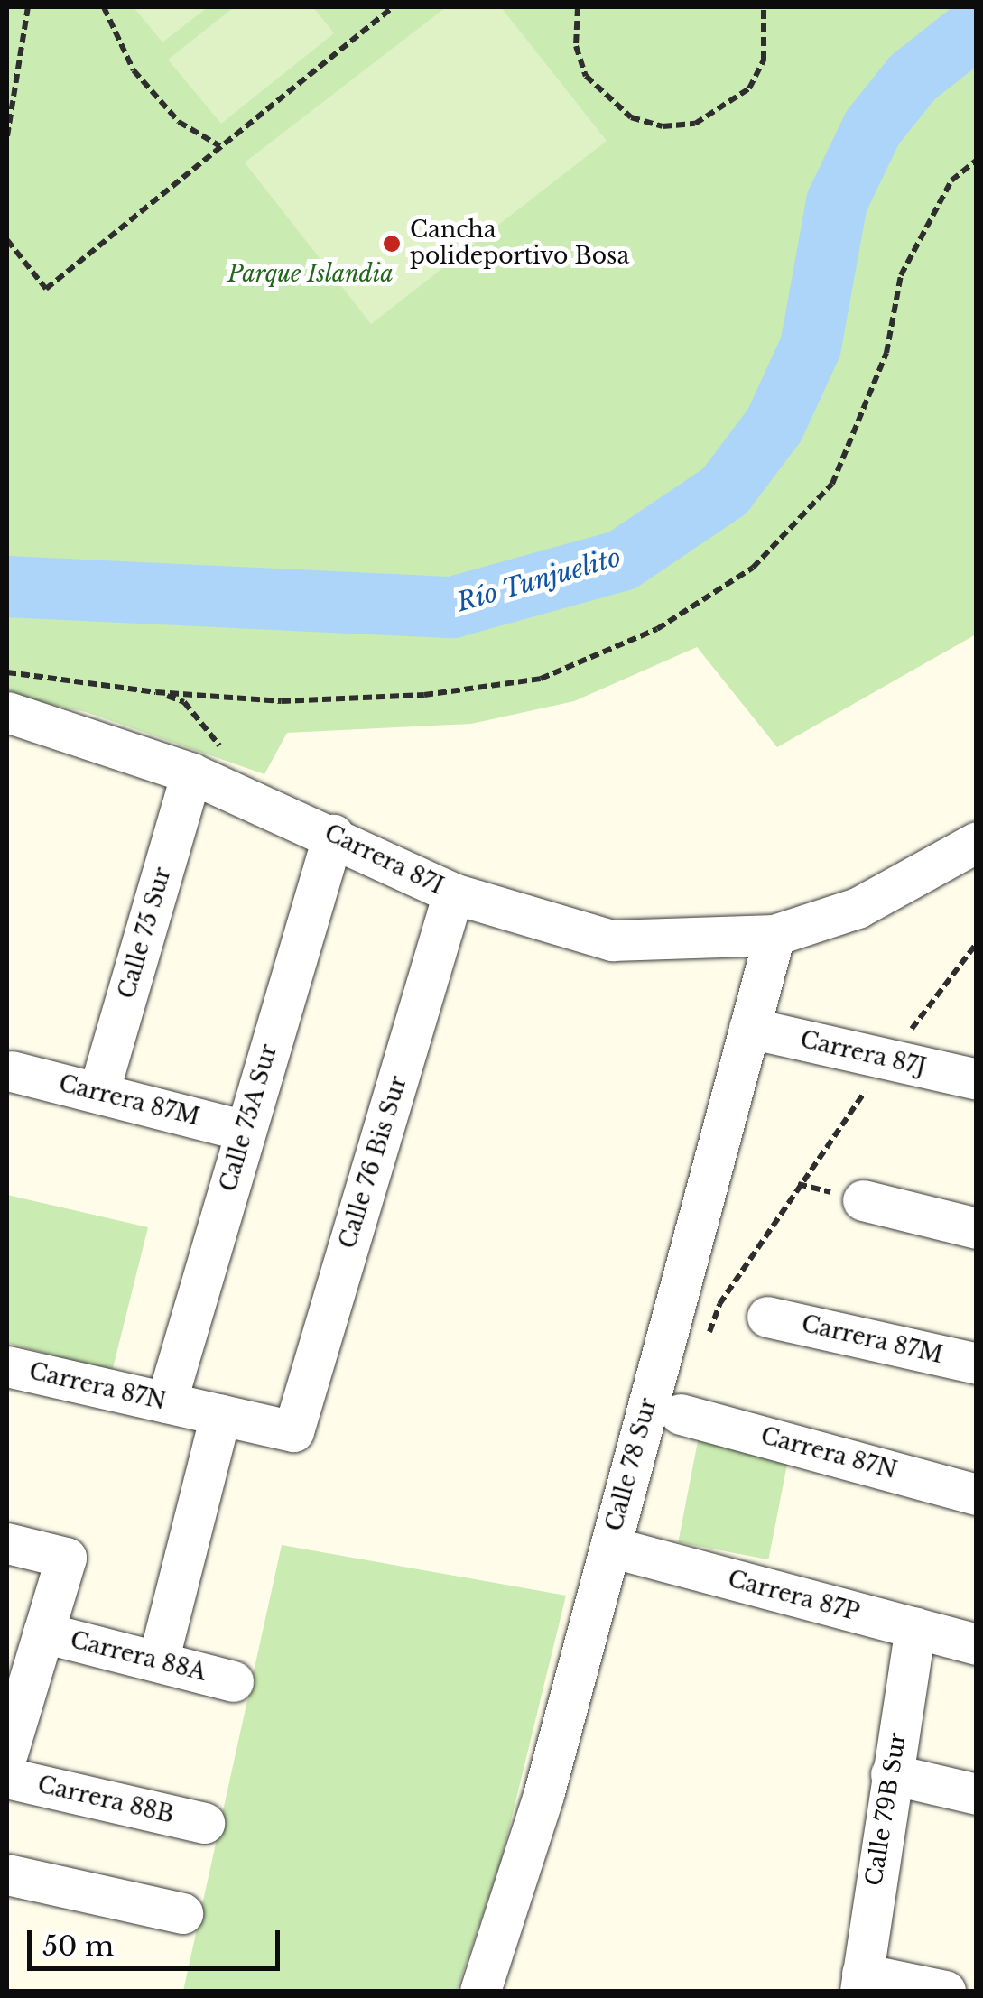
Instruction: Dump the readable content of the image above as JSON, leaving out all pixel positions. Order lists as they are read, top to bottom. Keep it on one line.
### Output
{"streets":{"street":["Carrera 87I","Calle 75 Sur","Carrera 87J","Carrera 87M","Calle 75A Sur","Calle 76 Bis Sur","Carrera 87N","Calle 78 Sur","Carrera 87P","Carrera 88A","Carrera 88B","Calle 79B Sur"]},"crossings":[["Carrera 87I","Calle 75 Sur"],["Carrera 87I","Calle 75A Sur"],["Carrera 87I","Calle 76 Bis Sur"],["Carrera 87I","Calle 78 Sur"],["Calle 75 Sur","Carrera 87M"],["Carrera 87J","Calle 78 Sur"],["Carrera 87M","Calle 75A Sur"],["Calle 75A Sur","Carrera 87N"],["Calle 76 Bis Sur","Carrera 87N"],["Calle 78 Sur","Carrera 87P"],["Carrera 87P","Calle 79B Sur"]],"water":["Río Tunjuelito"],"parks":["Parque Islandia"],"places":["Cancha polideportivo Bosa"],"scale_bar":"50 m"}
